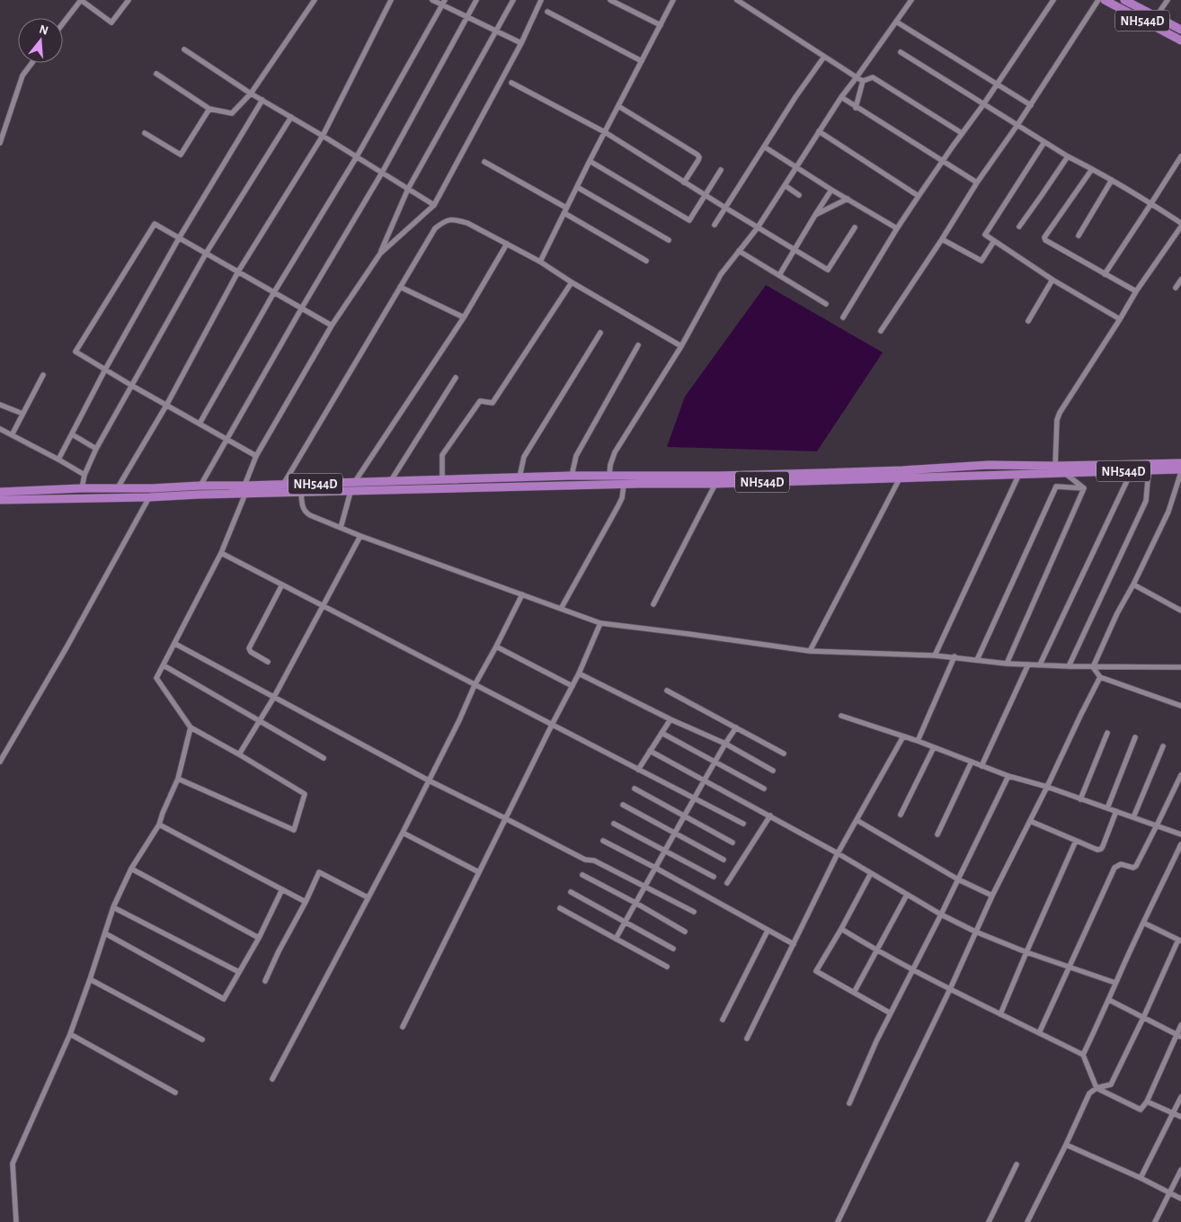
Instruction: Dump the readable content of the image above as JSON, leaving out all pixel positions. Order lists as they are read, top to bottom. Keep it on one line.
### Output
{"streets":{"highway":["NH544D"]},"north":"top"}
